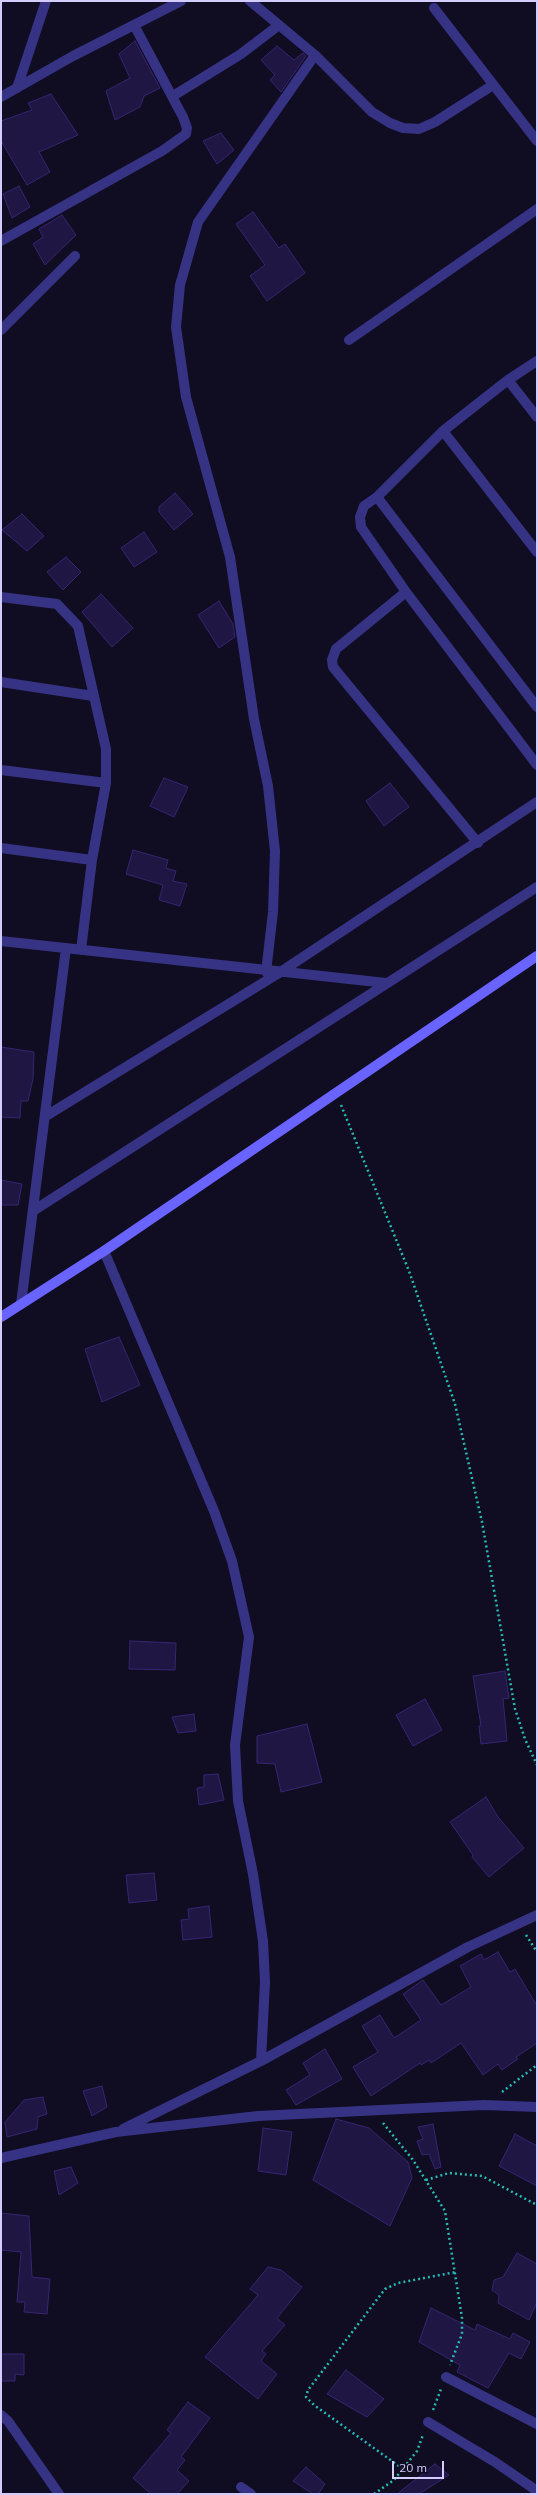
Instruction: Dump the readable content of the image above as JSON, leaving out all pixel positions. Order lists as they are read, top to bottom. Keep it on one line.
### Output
{"scale_bar":"20 m"}
